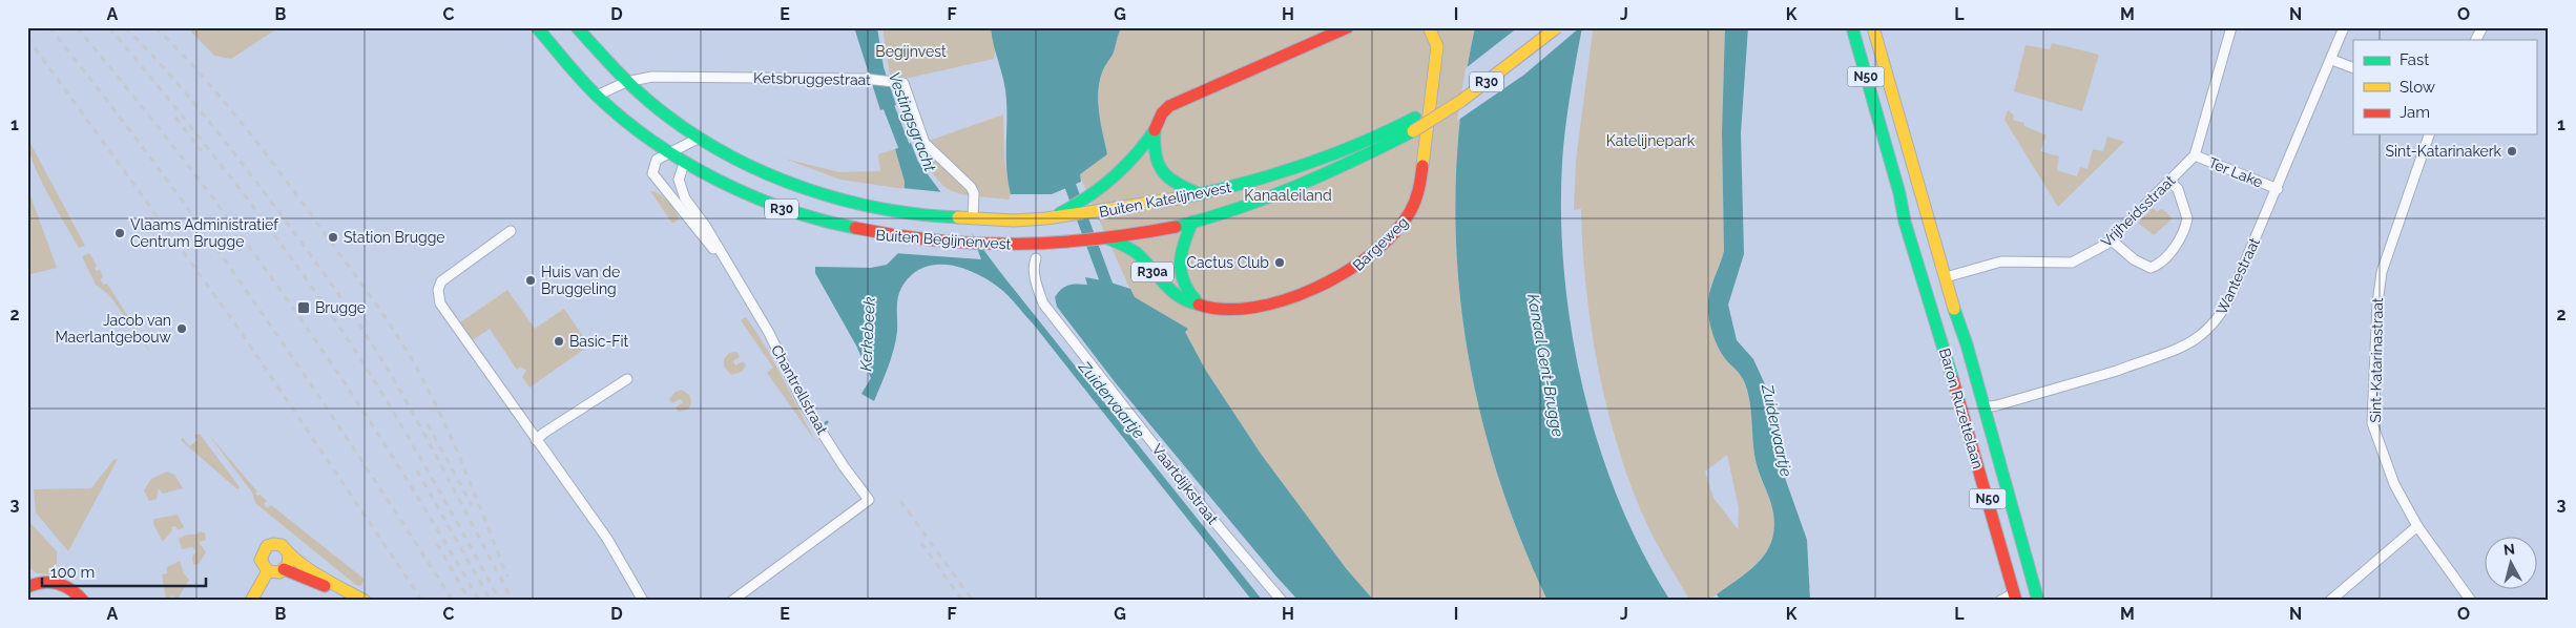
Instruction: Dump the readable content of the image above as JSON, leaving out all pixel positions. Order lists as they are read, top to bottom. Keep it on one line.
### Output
{"streets":{"main road":["N50","R30","Buiten Katelijnevest","Buiten Begijnenvest","Bargeweg","R30a","Baron Ruzettelaan"],"street":["Ketsbruggestraat","Ter Lake","Vrijheidsstraat","Wantestraat","Sint-Katarinastraat","Chantrellstraat","Vaartdijkstraat"]},"crossings":[["Ketsbruggestraat","Buiten Begijnenvest"],["Ter Lake","Vrijheidsstraat"],["Ter Lake","Wantestraat"],["Buiten Katelijnevest","Buiten Begijnenvest"],["Buiten Katelijnevest","R30a"],["Vrijheidsstraat","Baron Ruzettelaan"],["Buiten Begijnenvest","Chantrellstraat"],["Bargeweg","R30a"],["Wantestraat","Baron Ruzettelaan"]],"water":["Vestingsgracht","Kerkebeek","Kanaal Gent-Brugge","Zuidervaartje"],"parks":["Begijnvest","Katelijnepark","Kanaaleiland"],"places":{"other":["Sint-Katarinakerk","Vlaams Administratief Centrum Brugge","Station Brugge","Cactus Club","Huis van de Bruggeling","Jacob van Maerlantgebouw","Basic-Fit"],"transit":["Brugge"]},"legend":["Fast","Slow","Jam"],"scale_bar":"100 m","north":"top","grid":{"columns":["A","B","C","D","E","F","G","H","I","J","K","L","M","N","O"],"rows":["1","2","3"]}}
